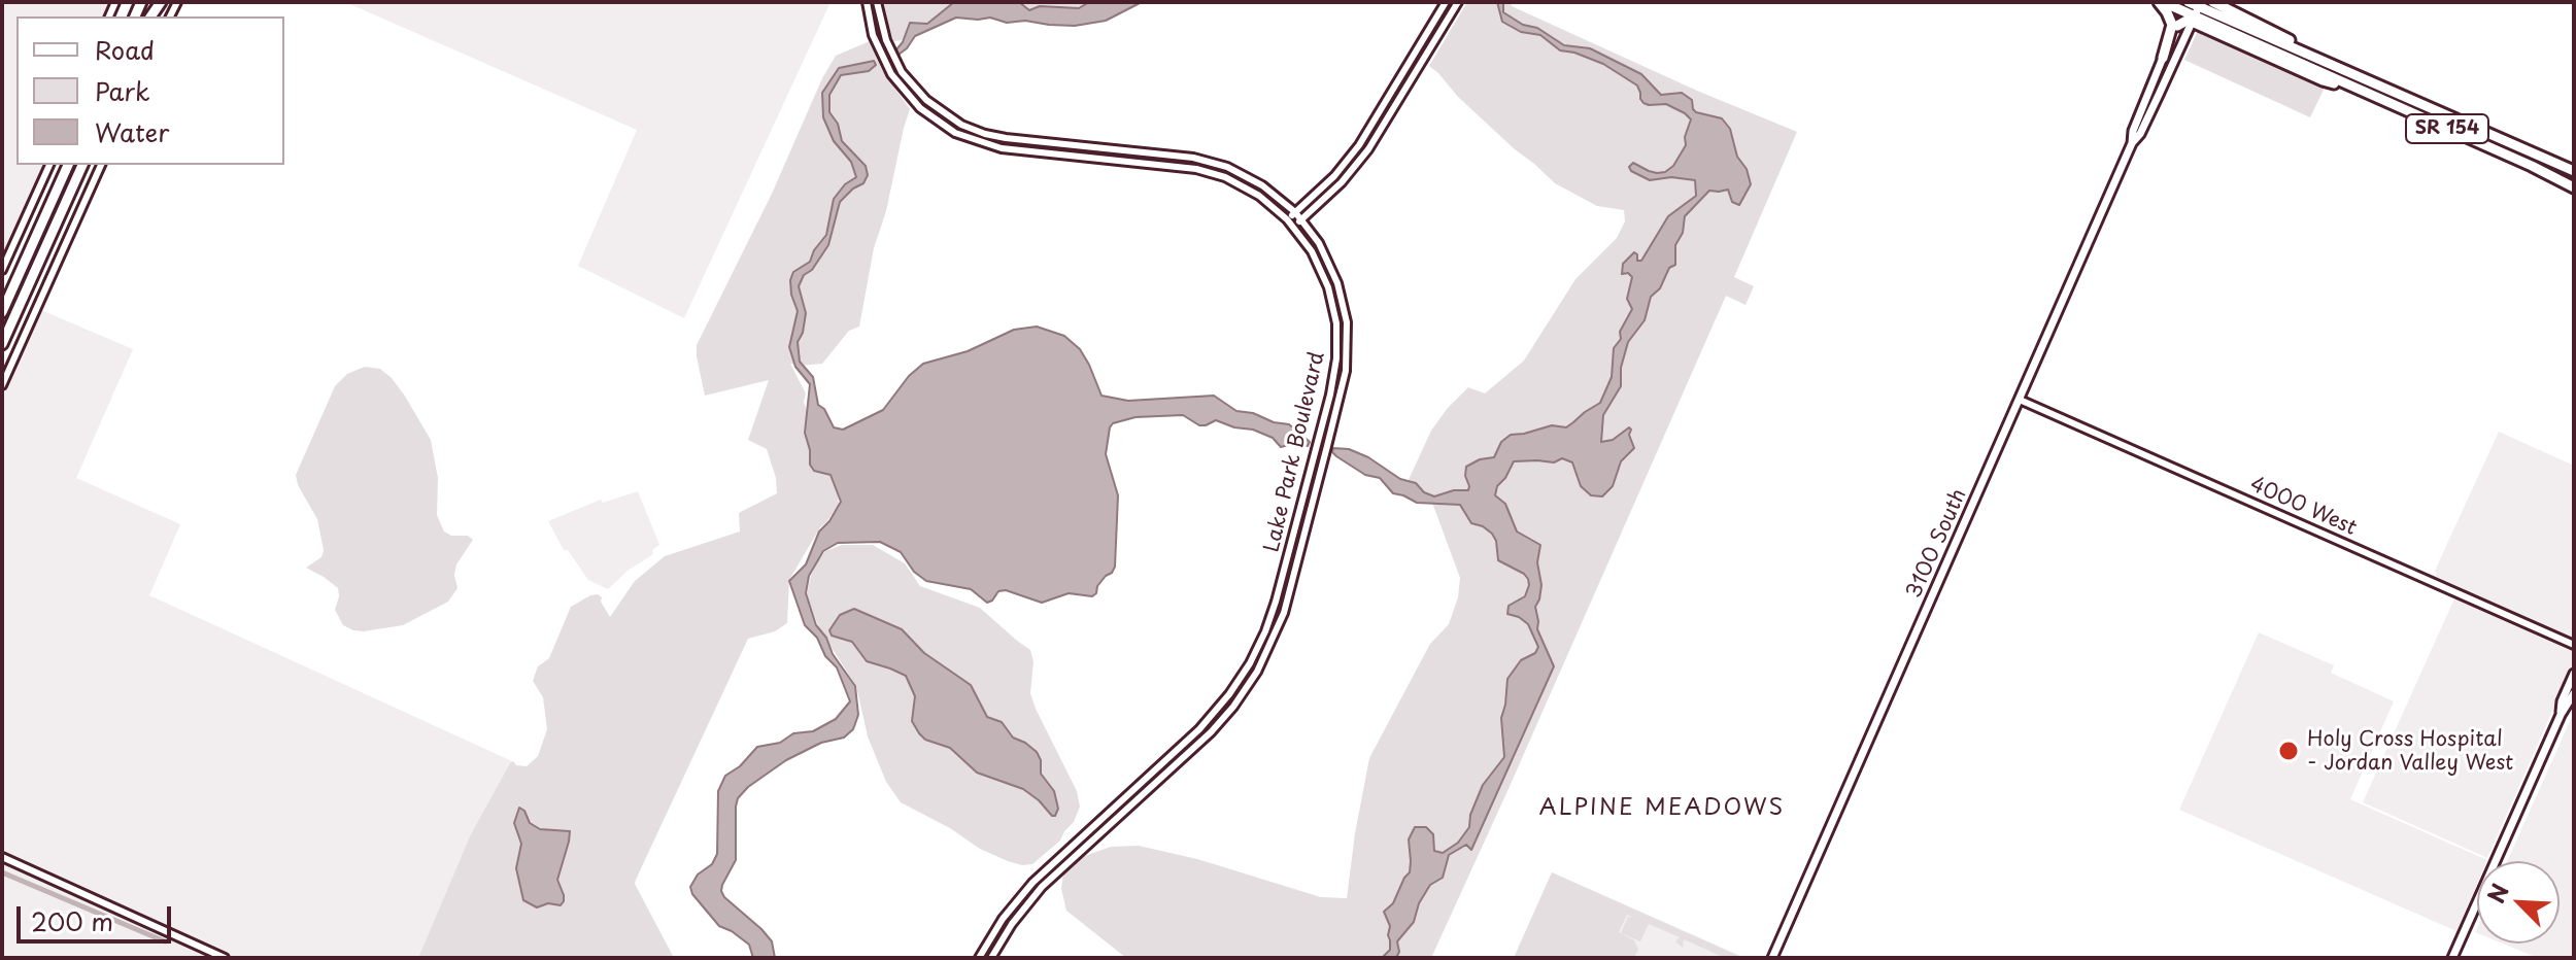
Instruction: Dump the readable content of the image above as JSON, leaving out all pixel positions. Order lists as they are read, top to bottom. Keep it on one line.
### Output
{"streets":{"highway":["SR 154"],"main road":["3100 South"],"street":["Lake Park Boulevard","4000 West"]},"crossings":[["SR 154","3100 South"],["4000 West","3100 South"]],"districts":["ALPINE MEADOWS"],"places":["Holy Cross Hospital - Jordan Valley West"],"legend":["Road","Park","Water"],"scale_bar":"200 m","north":"top left"}
